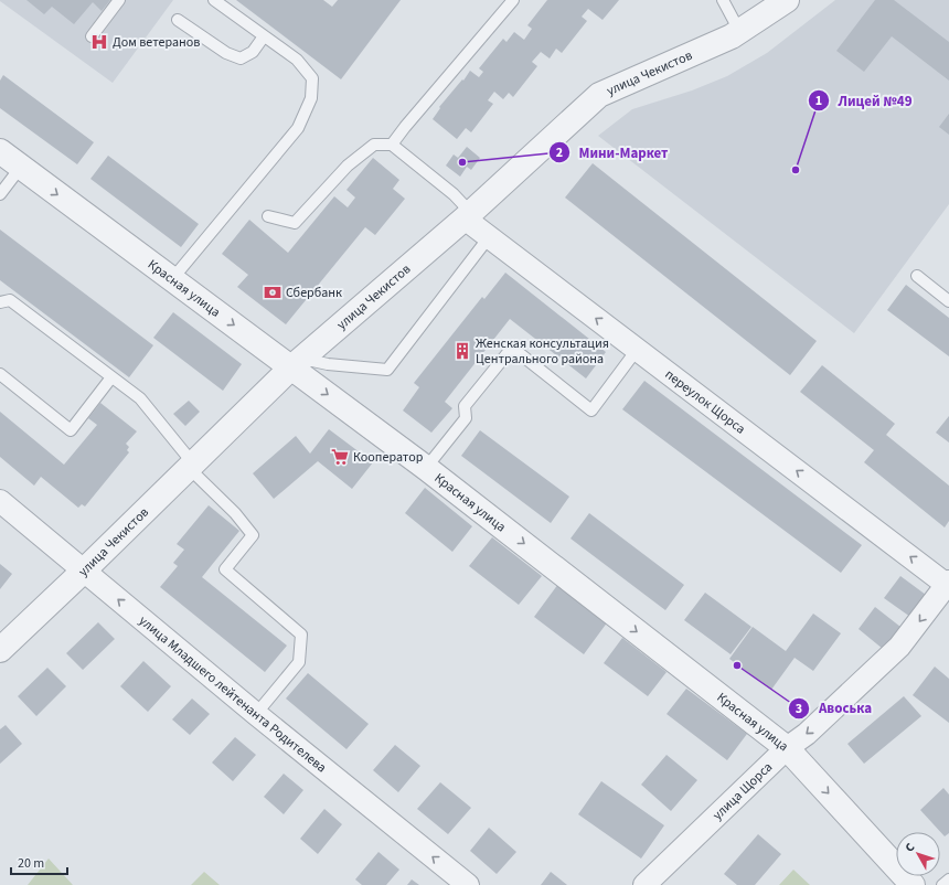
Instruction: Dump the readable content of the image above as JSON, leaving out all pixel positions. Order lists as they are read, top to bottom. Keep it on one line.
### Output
{"streets":{"street":["улица Чекистов","Красная улица","переулок Щорса","улица Младшего лейтенанта Родителева","улица Щорса"]},"crossings":[["улица Чекистов","Красная улица"],["улица Чекистов","переулок Щорса"],["улица Чекистов","улица Младшего лейтенанта Родителева"],["Красная улица","улица Щорса"],["переулок Щорса","улица Щорса"]],"one_way":["Красная улица","переулок Щорса","улица Младшего лейтенанта Родителева","улица Щорса"],"places":{"hospital":["Дом ветеранов"],"other":["Мини-Маркет","Лицей №49","Авоська"],"bank":["Сбербанк"],"building":["Женская консультация Центрального района"],"supermarket":["Кооператор"]},"scale_bar":"20 m","north":"top left"}
